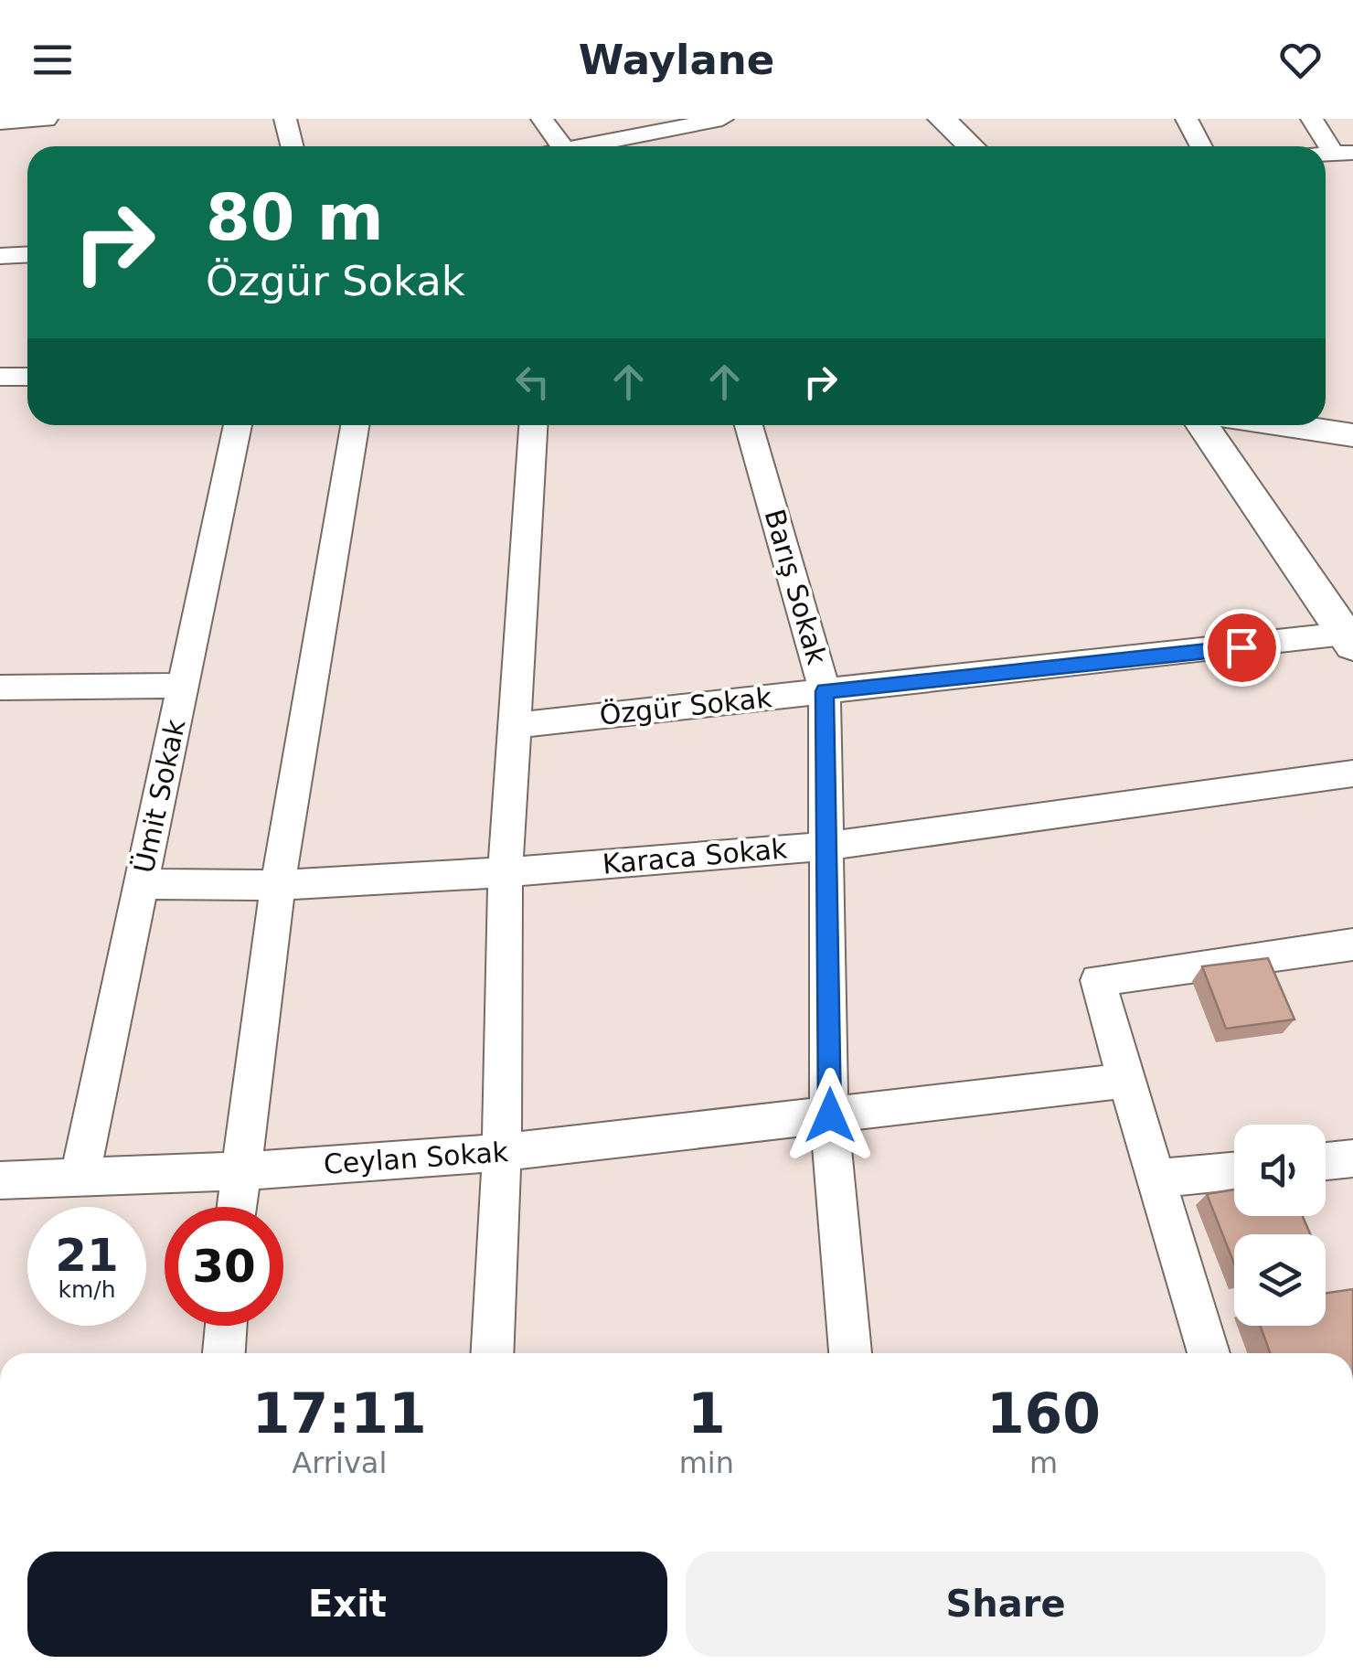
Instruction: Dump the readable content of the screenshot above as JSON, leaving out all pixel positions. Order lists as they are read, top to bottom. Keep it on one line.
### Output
{"streets":{"street":["Barış Sokak","Özgür Sokak","Ümit Sokak","Karaca Sokak","Ceylan Sokak"]},"crossings":[["Barış Sokak","Özgür Sokak"],["Barış Sokak","Karaca Sokak"],["Barış Sokak","Ceylan Sokak"],["Ümit Sokak","Karaca Sokak"],["Ümit Sokak","Ceylan Sokak"]],"page":{"header":"Waylane","turn":["80 m","Özgür Sokak"],"speed":"21 km/h","limit":"30","eta":["17:11","Arrival","1","min","160","m"],"buttons":["Exit","Share"]}}
